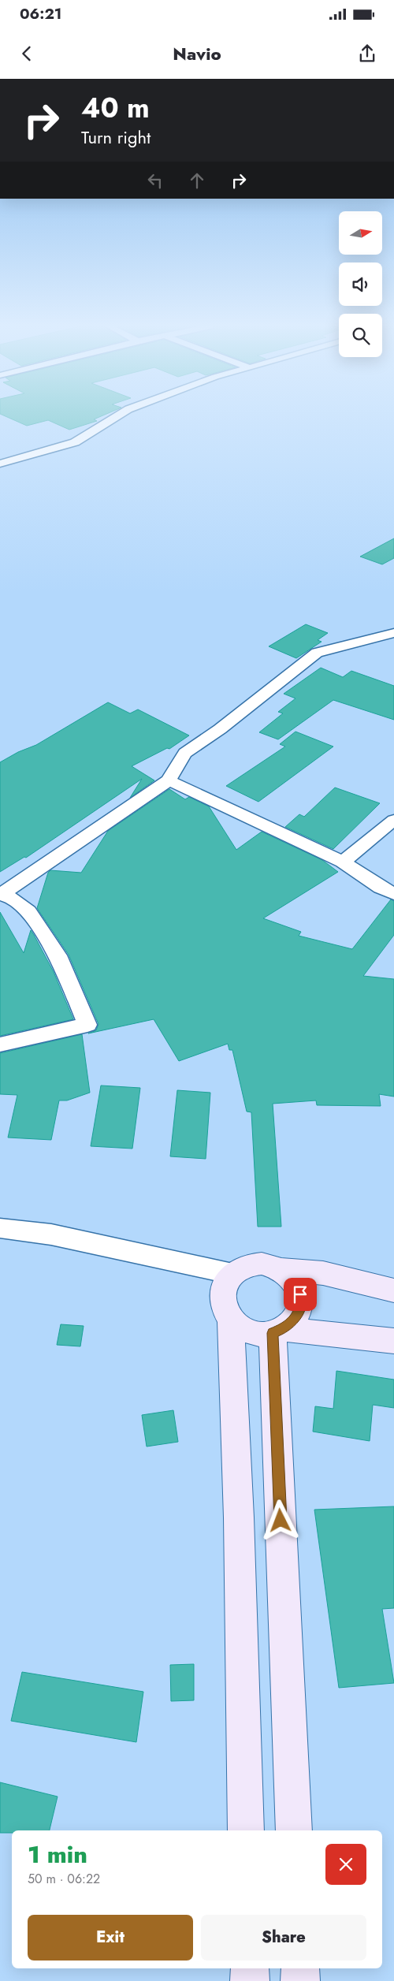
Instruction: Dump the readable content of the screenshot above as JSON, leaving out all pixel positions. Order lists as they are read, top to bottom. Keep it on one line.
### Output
{"north":"right","page":{"status":"06:21","header":"Navio","turn":["40 m","Turn right"],"heading":["1 min","50 m · 06:22"],"buttons":["Exit","Share"]}}
